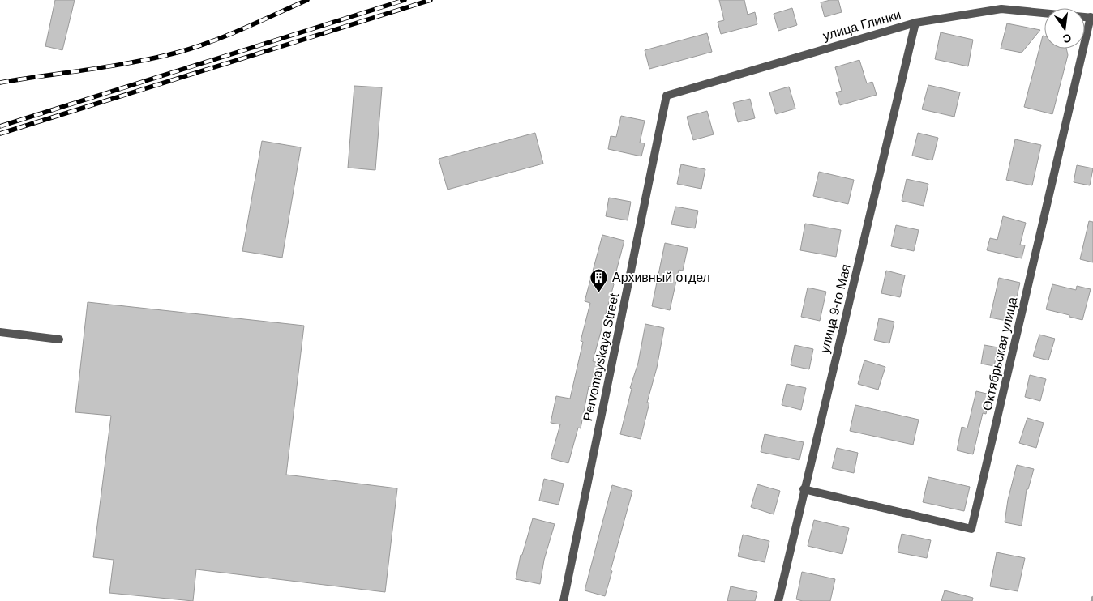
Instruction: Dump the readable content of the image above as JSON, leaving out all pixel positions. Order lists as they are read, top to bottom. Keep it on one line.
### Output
{"streets":{"street":["улица Глинки","улица 9-го Мая","Октябрьская улица","Pervomayskaya Street"]},"crossings":[["улица Глинки","улица 9-го Мая"],["улица Глинки","Октябрьская улица"],["улица Глинки","Pervomayskaya Street"],["улица 9-го Мая","Октябрьская улица"]],"places":{"building":["Архивный отдел"]},"north":"bottom"}
